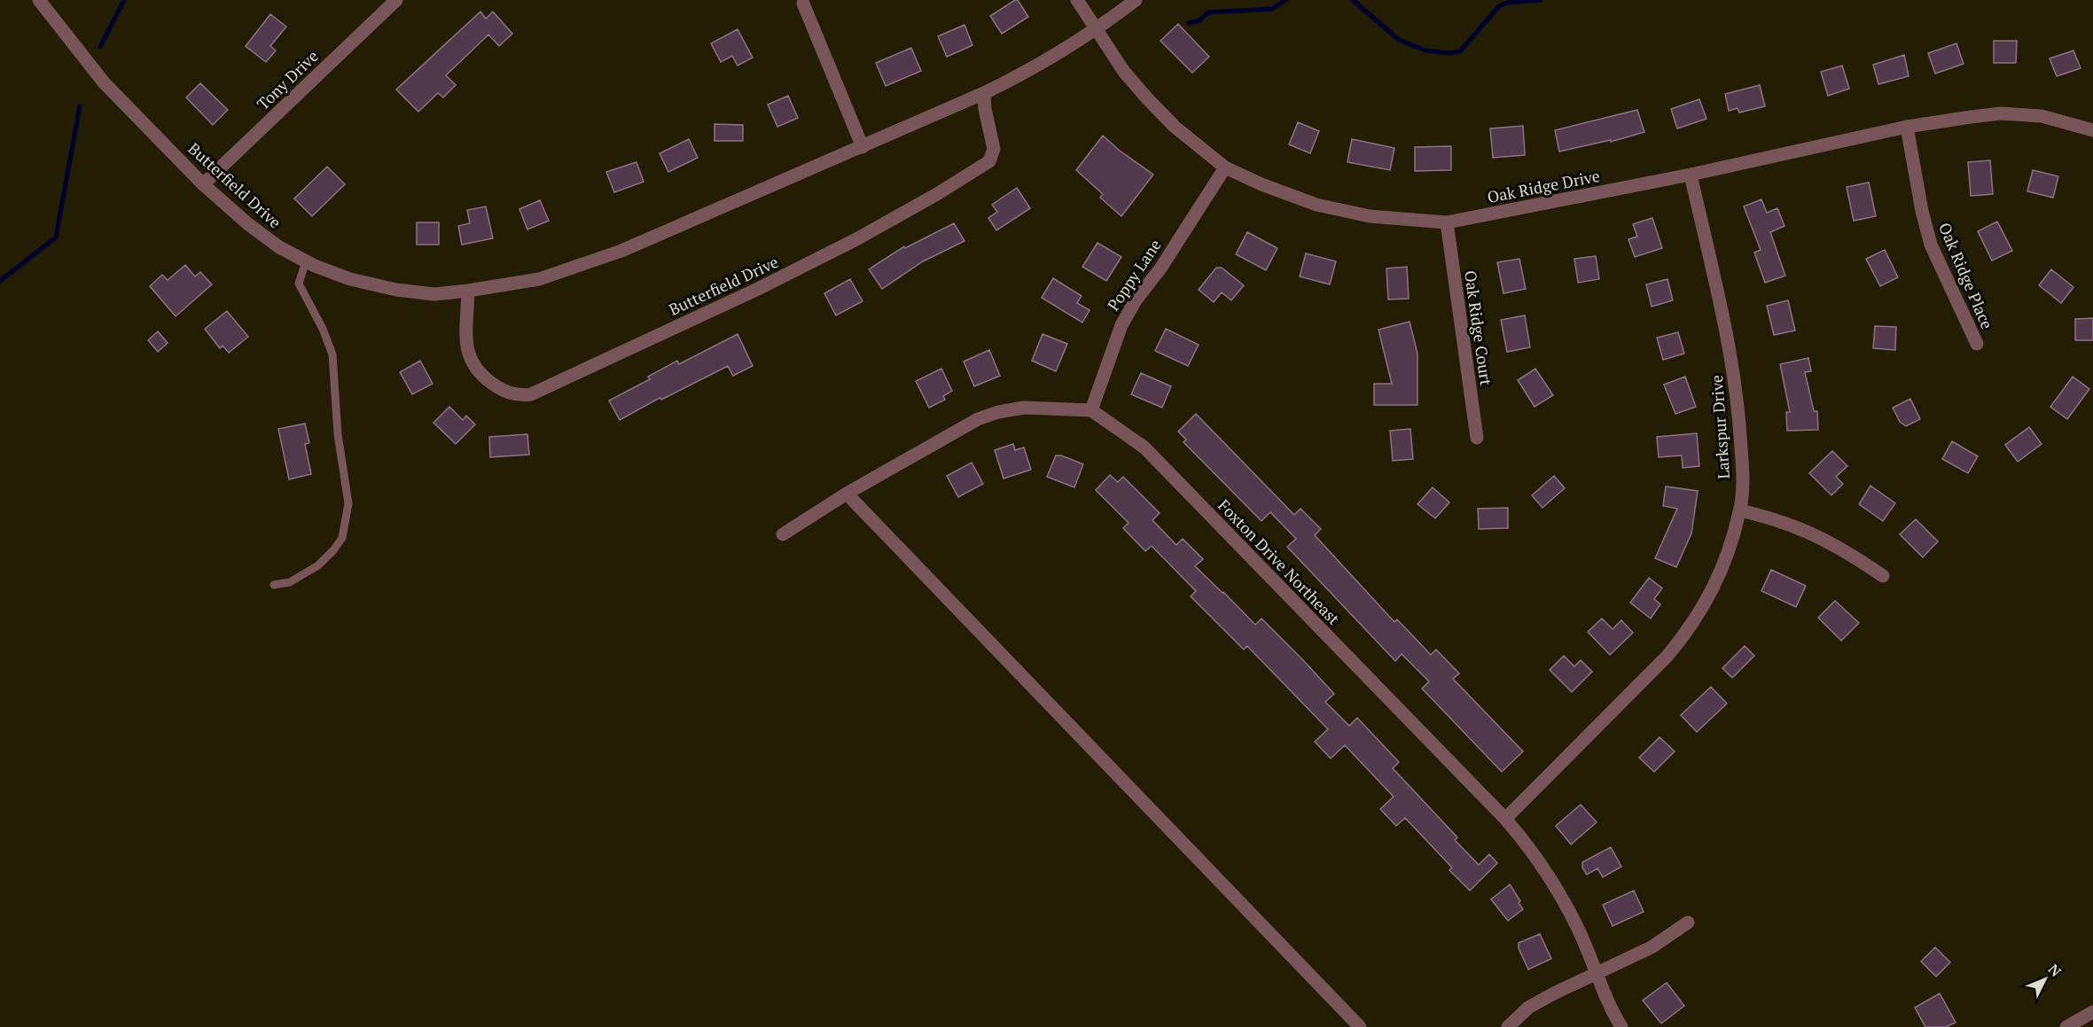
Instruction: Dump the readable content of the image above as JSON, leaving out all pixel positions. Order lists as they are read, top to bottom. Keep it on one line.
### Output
{"streets":{"street":["Tony Drive","Butterfield Drive","Oak Ridge Drive","Poppy Lane","Oak Ridge Place","Oak Ridge Court","Larkspur Drive","Foxton Drive Northeast"]},"crossings":[["Tony Drive","Butterfield Drive"],["Butterfield Drive","Oak Ridge Drive"],["Oak Ridge Drive","Poppy Lane"],["Oak Ridge Drive","Oak Ridge Place"],["Oak Ridge Drive","Oak Ridge Court"],["Oak Ridge Drive","Larkspur Drive"],["Poppy Lane","Foxton Drive Northeast"],["Larkspur Drive","Foxton Drive Northeast"]],"north":"top right"}
